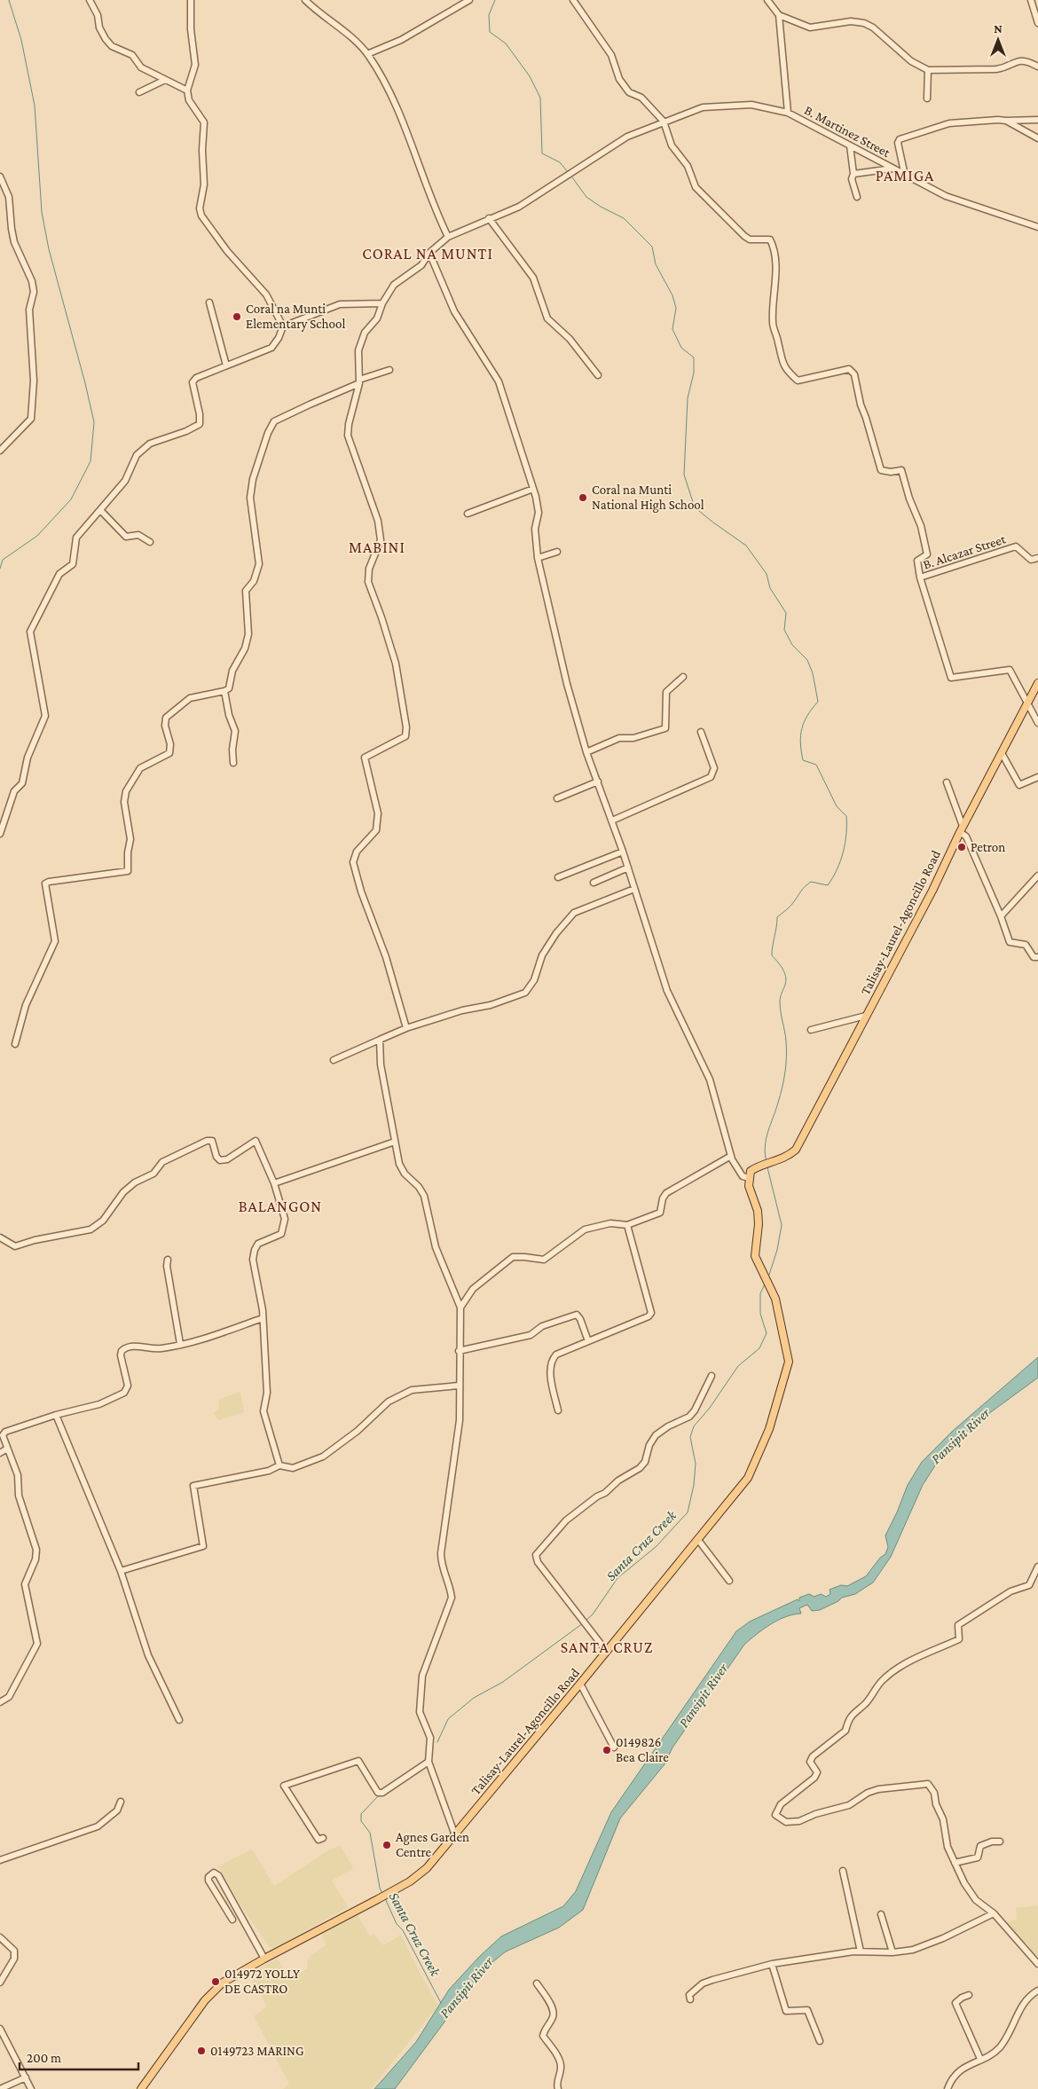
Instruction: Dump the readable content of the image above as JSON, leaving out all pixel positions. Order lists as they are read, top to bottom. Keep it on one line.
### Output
{"streets":{"main road":["Talisay-Laurel-Agoncillo Road"],"street":["B. Martinez Street","B. Alcazar Street"]},"districts":["PAMIGA","CORAL NA MUNTI","MABINI","BALANGON","SANTA CRUZ"],"water":["Pansipit River","Santa Cruz Creek"],"places":["Coral na Munti Elementary School","Coral na Munti National High School","Petron","0149826 Bea Claire","Agnes Garden Centre","014972 YOLLY DE CASTRO","0149723 MARING"],"scale_bar":"200 m","north":"top"}
